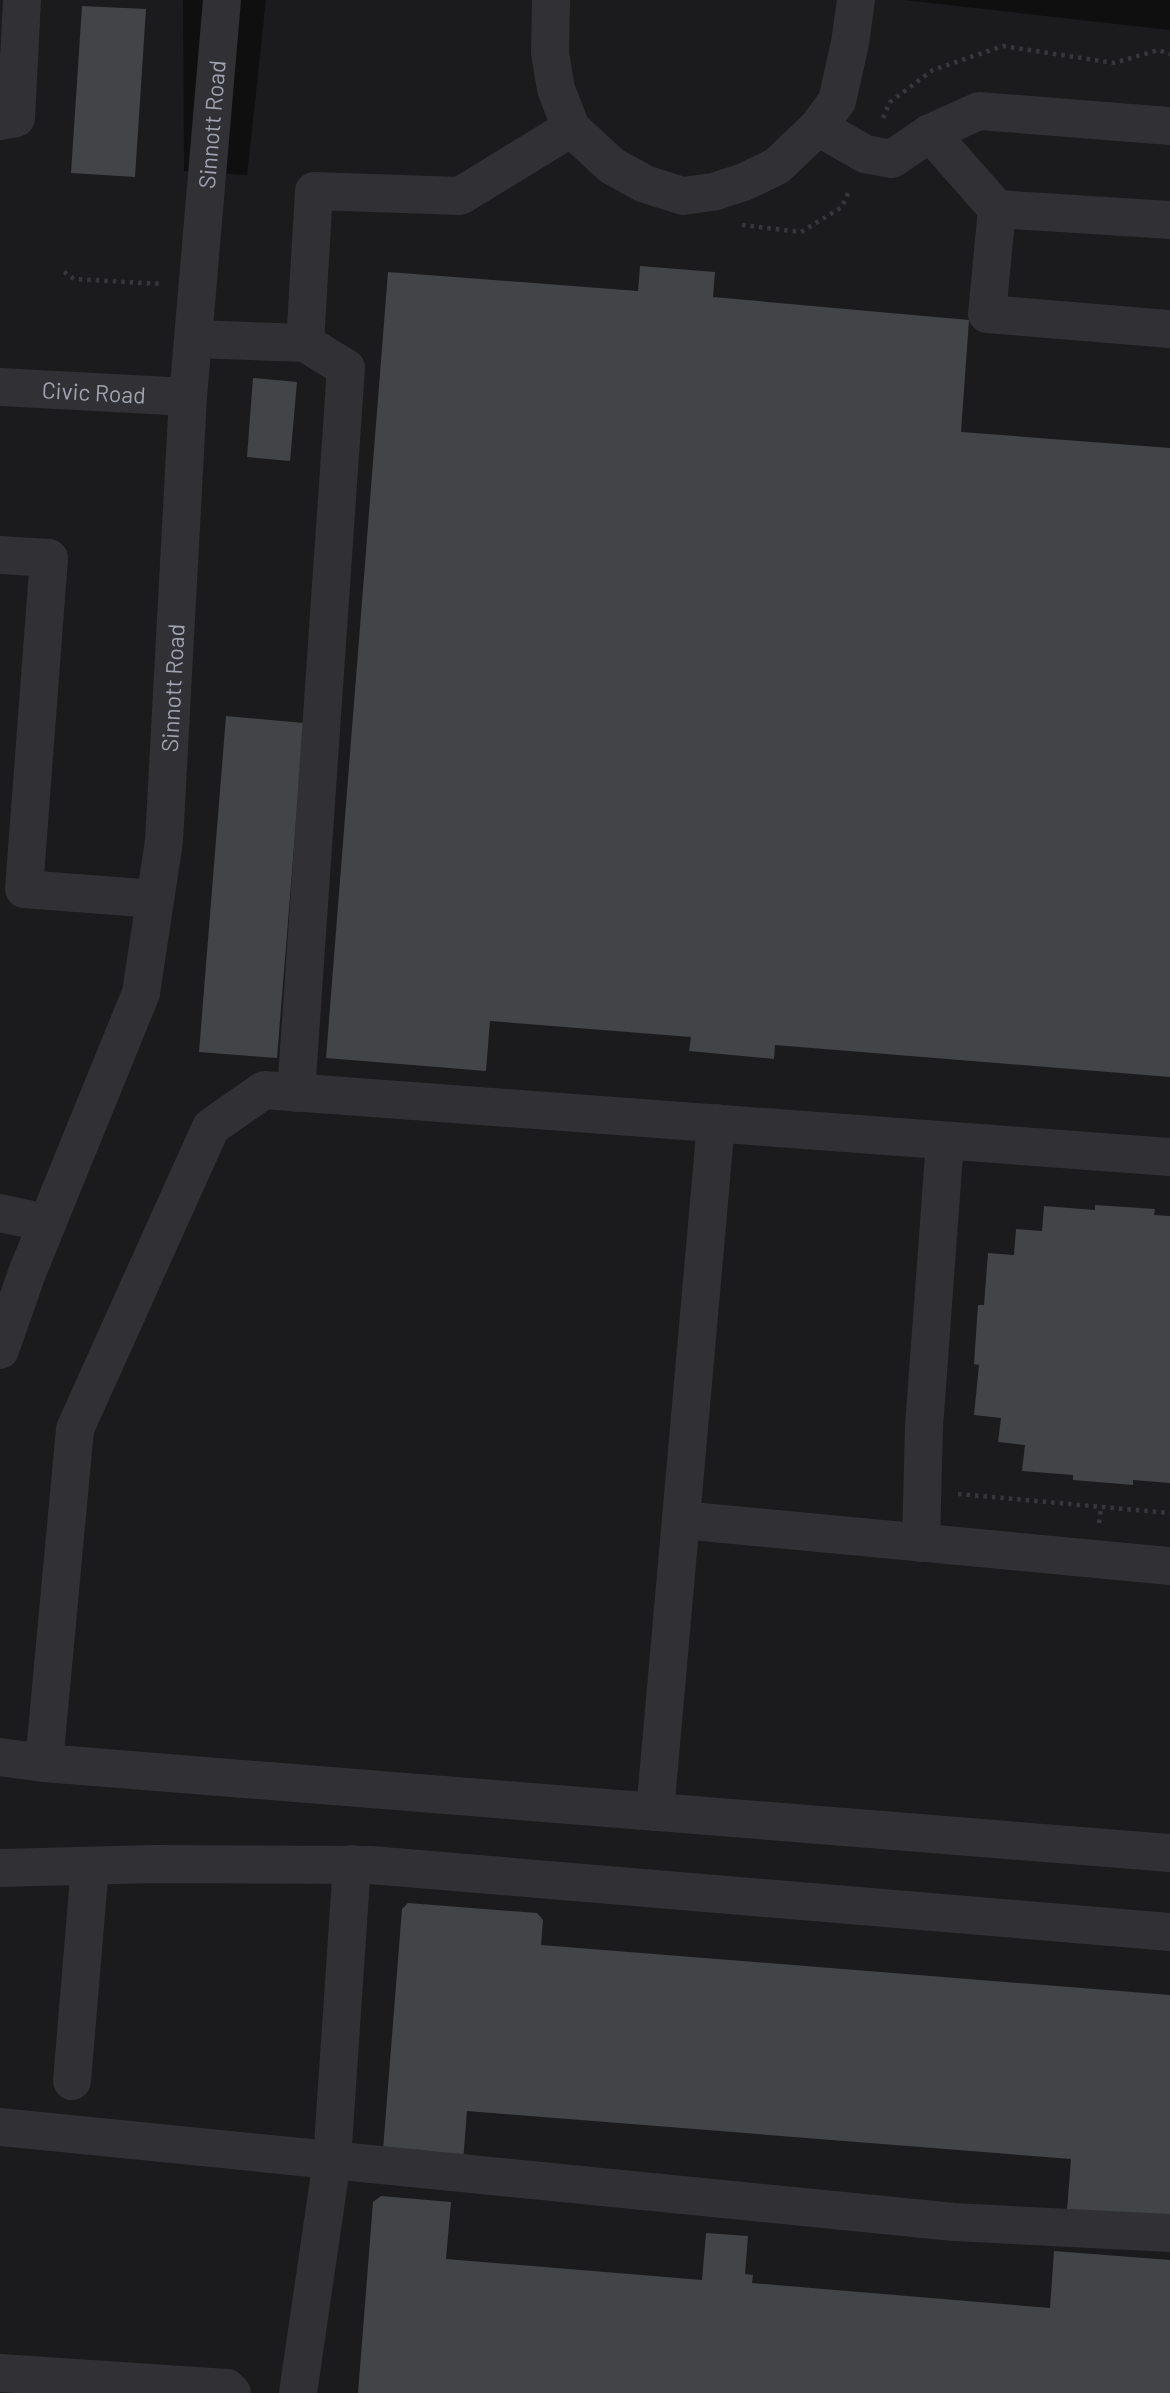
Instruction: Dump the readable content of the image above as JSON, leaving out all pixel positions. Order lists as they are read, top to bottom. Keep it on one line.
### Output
{"streets":{"street":["Sinnott Road","Civic Road"]},"crossings":[["Sinnott Road","Civic Road"]]}
